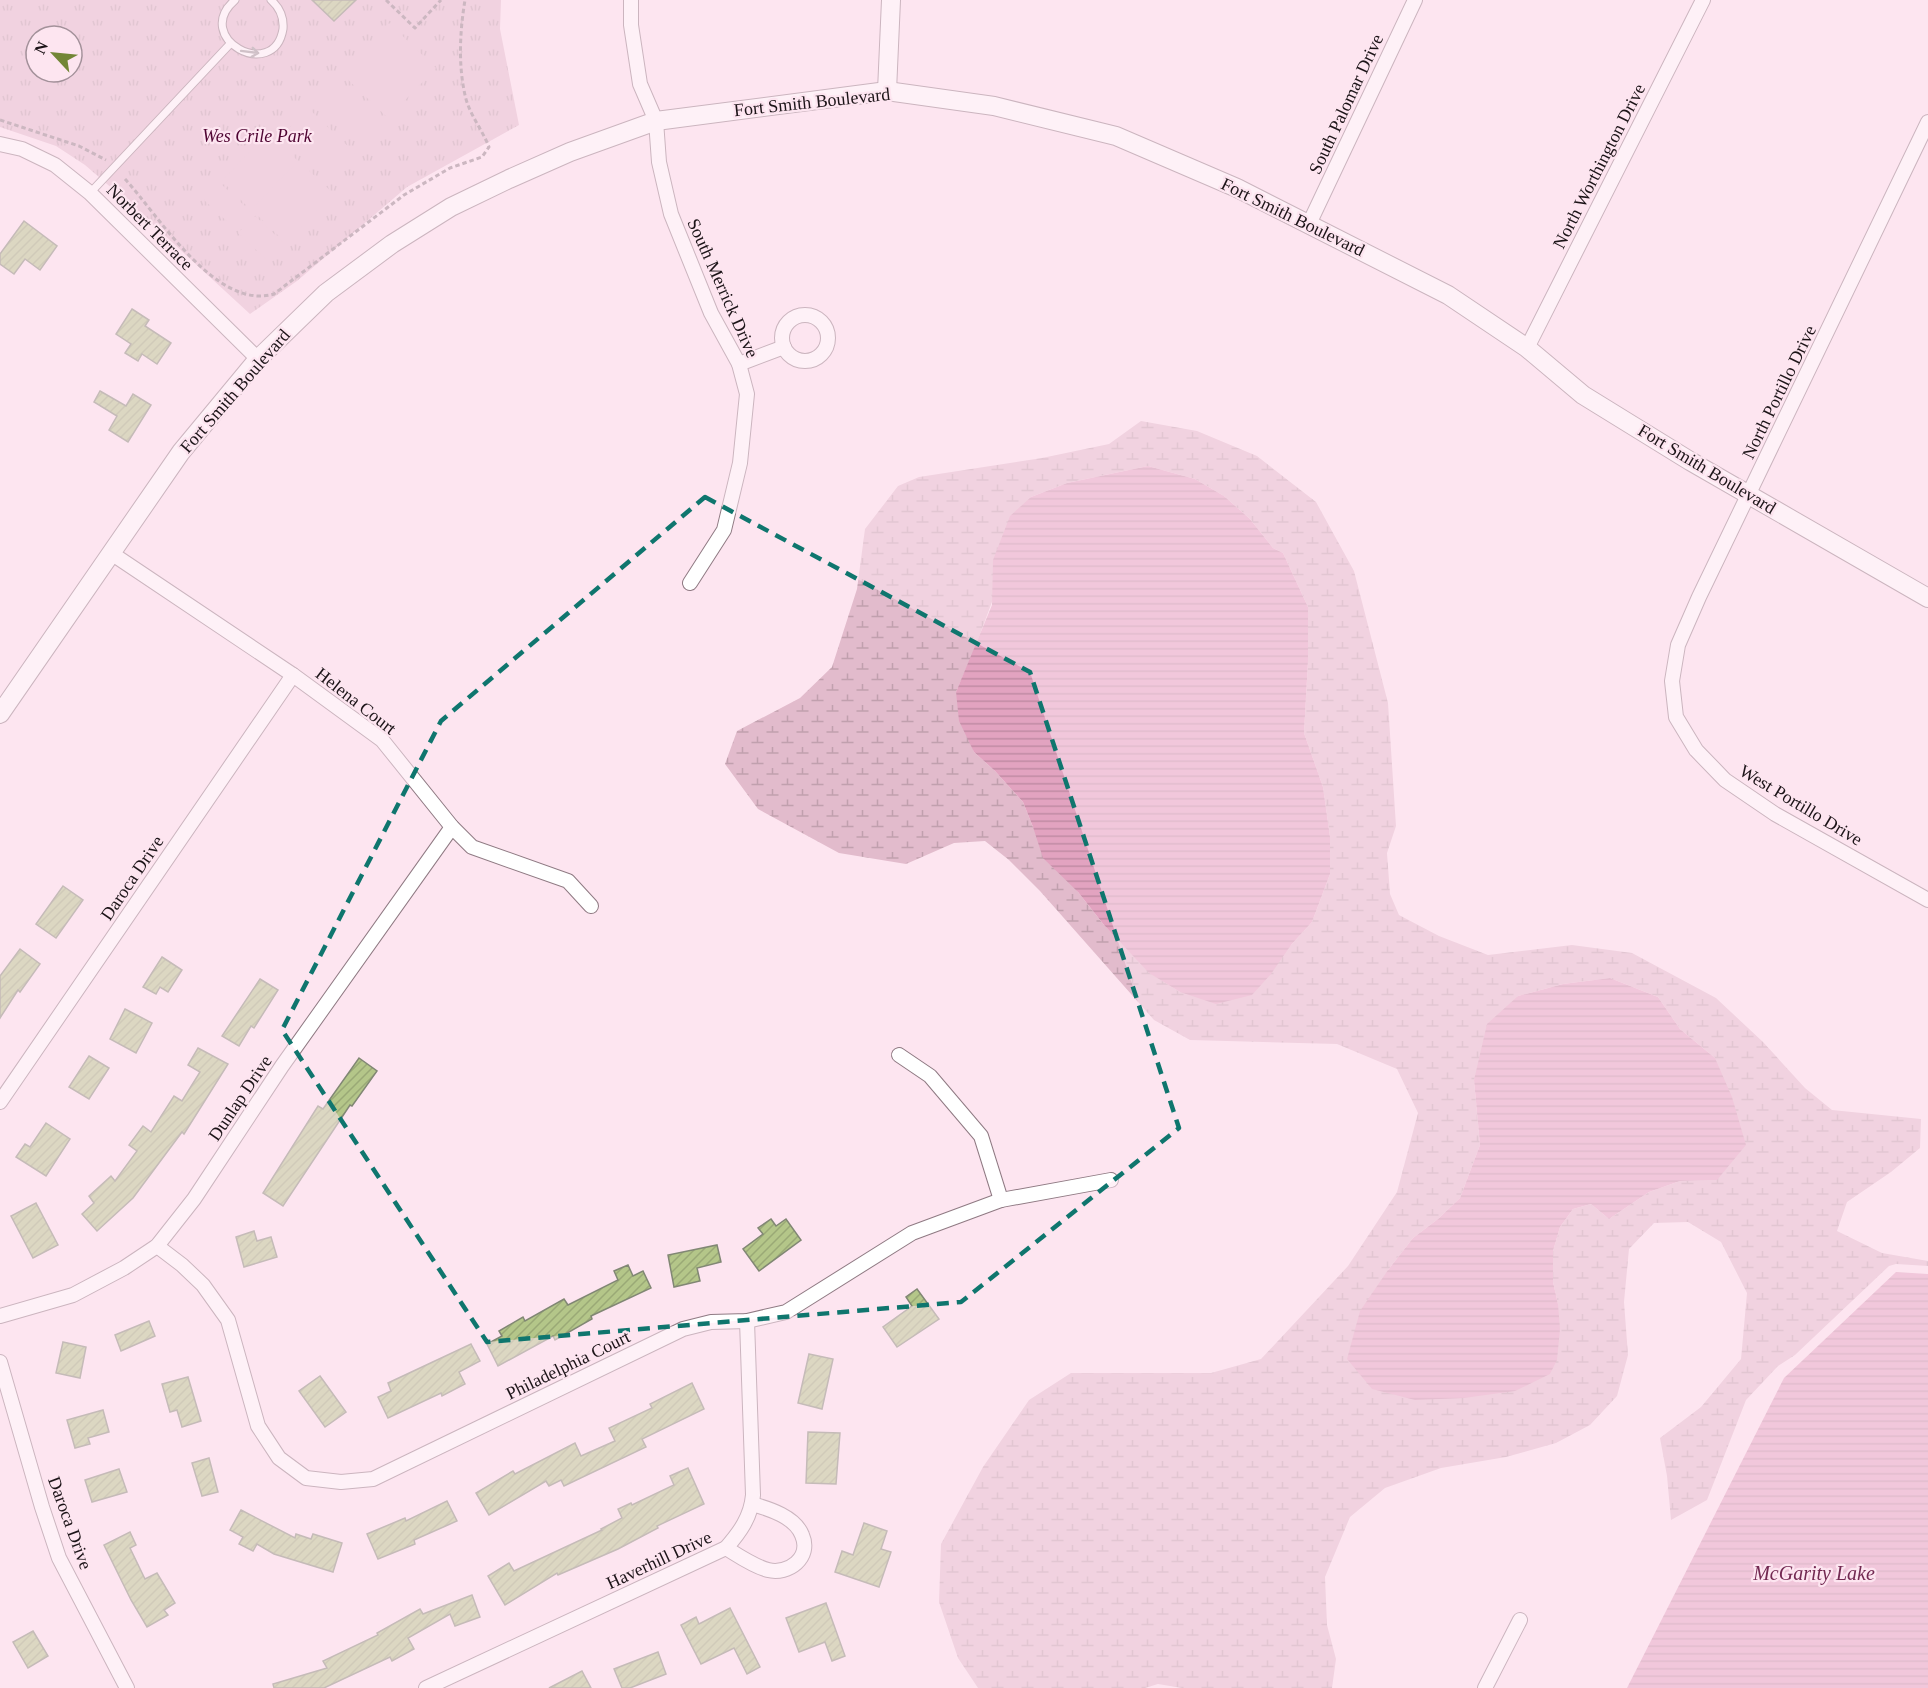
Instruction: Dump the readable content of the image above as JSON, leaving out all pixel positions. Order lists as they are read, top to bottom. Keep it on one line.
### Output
{"streets":{"street":["Fort Smith Boulevard","South Palomar Drive","North Worthington Drive","Norbert Terrace","South Merrick Drive","North Portillo Drive","Helena Court","West Portillo Drive","Daroca Drive","Dunlap Drive","Philadelphia Court","Haverhill Drive"]},"crossings":[["Fort Smith Boulevard","South Palomar Drive"],["Fort Smith Boulevard","North Worthington Drive"],["Fort Smith Boulevard","Norbert Terrace"],["Fort Smith Boulevard","South Merrick Drive"],["Fort Smith Boulevard","North Portillo Drive"],["Fort Smith Boulevard","Helena Court"],["North Portillo Drive","West Portillo Drive"],["Helena Court","Daroca Drive"],["Helena Court","Dunlap Drive"],["Dunlap Drive","Philadelphia Court"],["Philadelphia Court","Haverhill Drive"]],"water":["McGarity Lake"],"parks":["Wes Crile Park"],"north":"top left"}
